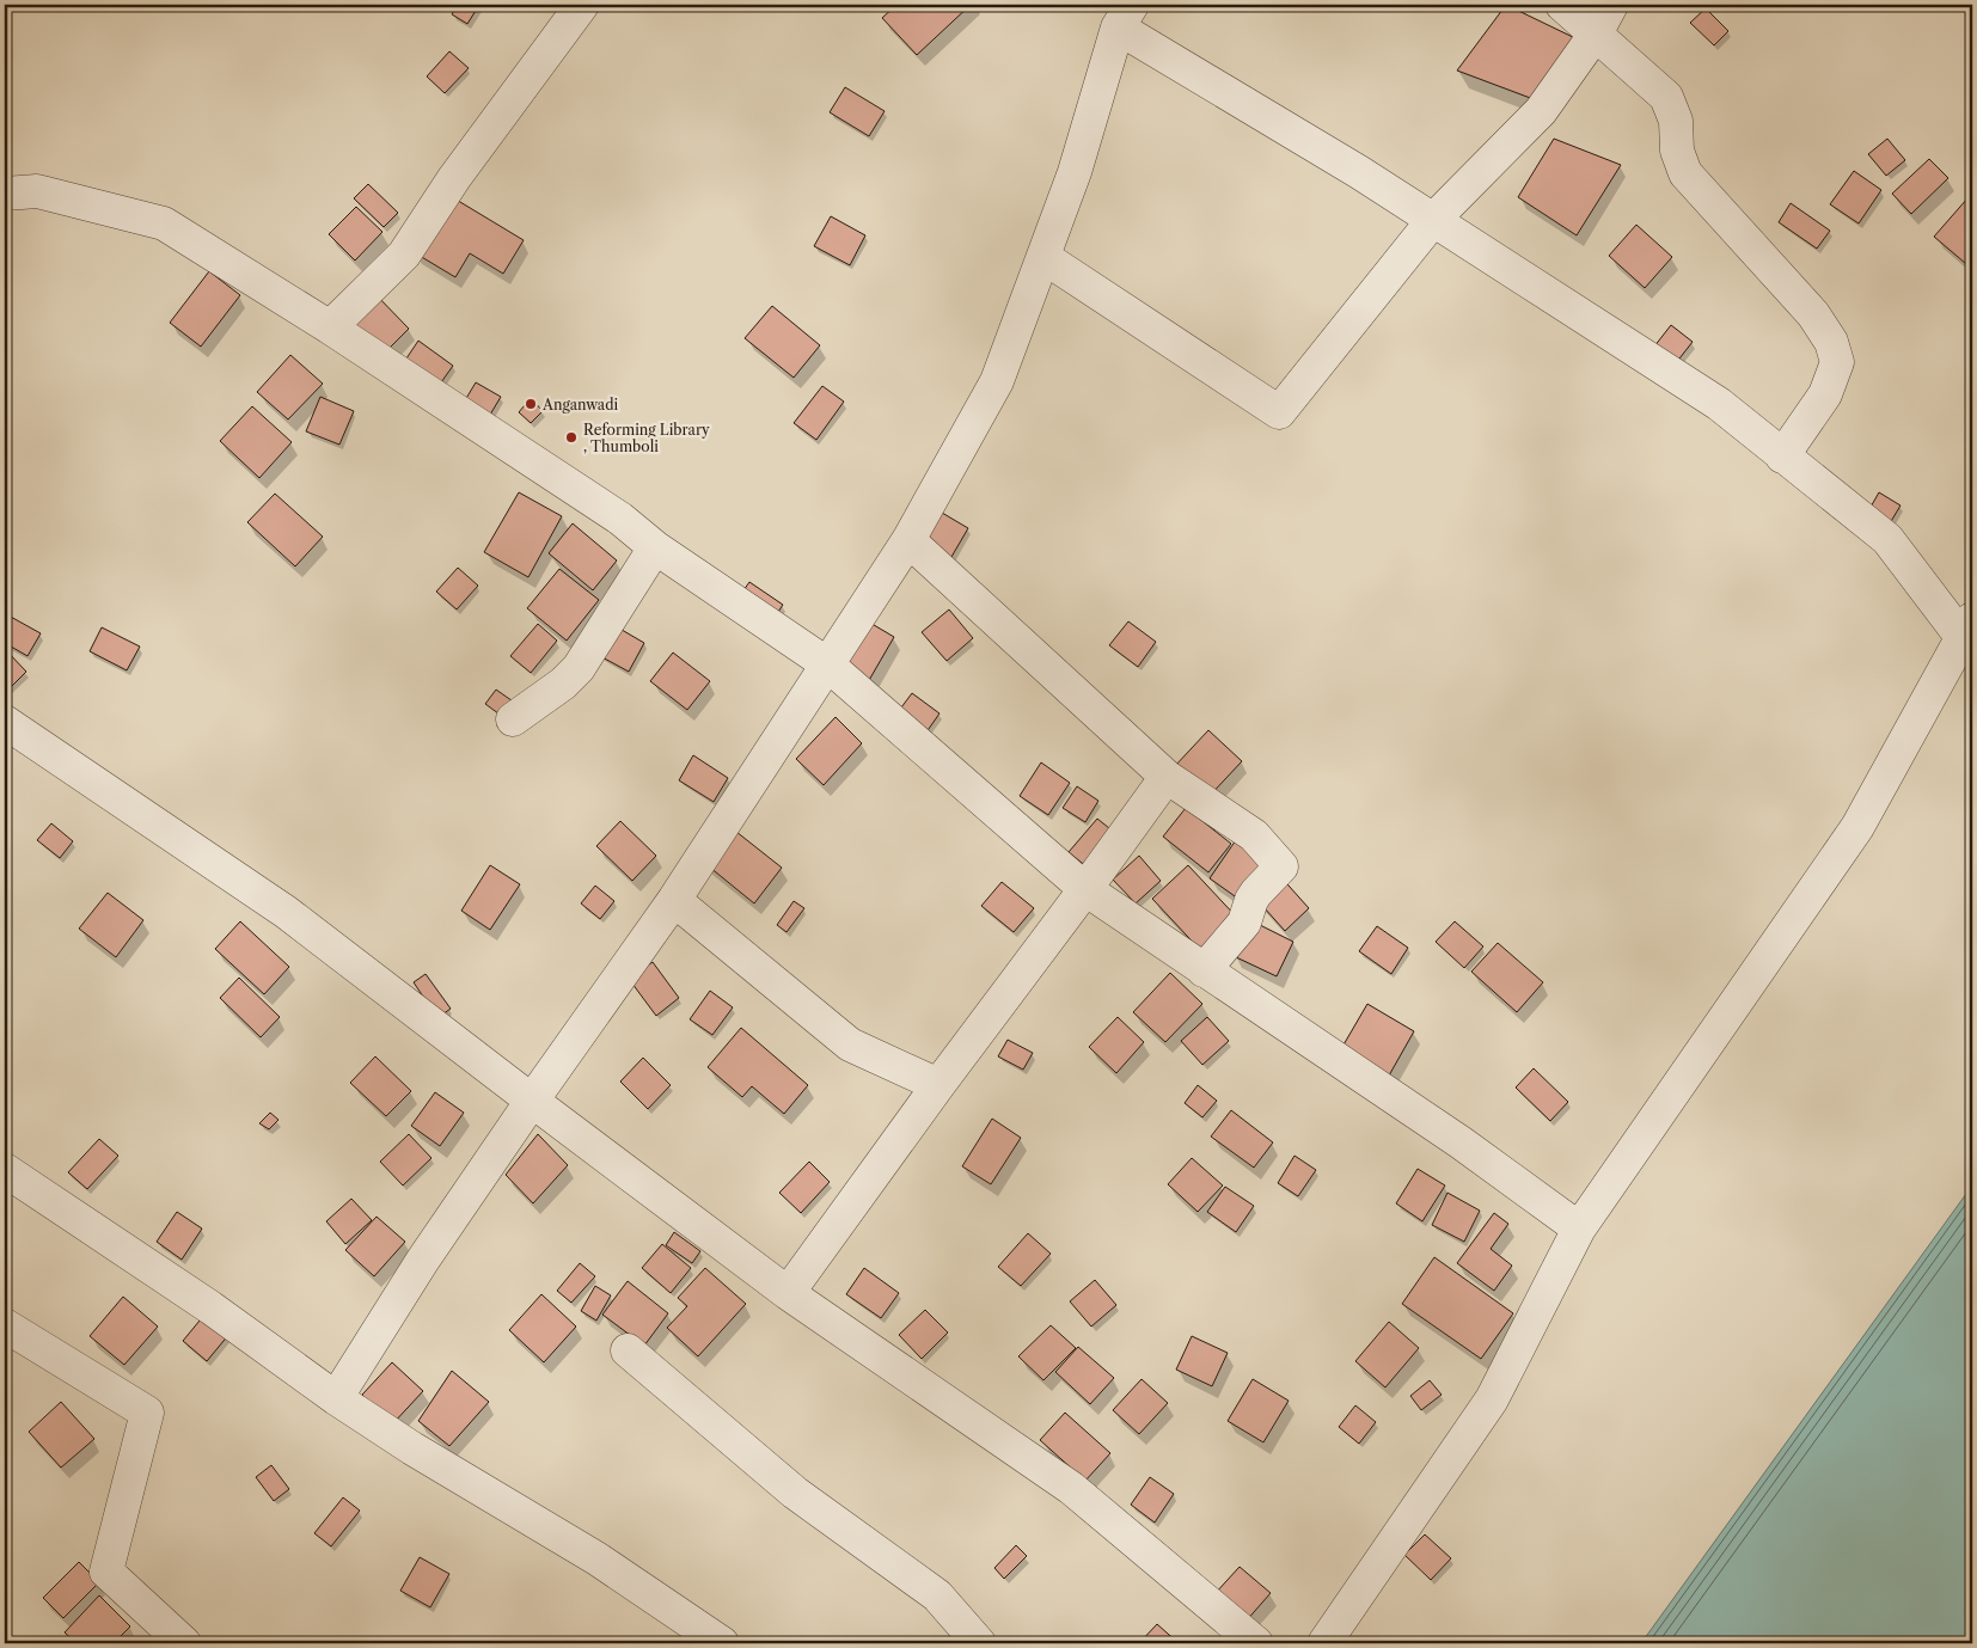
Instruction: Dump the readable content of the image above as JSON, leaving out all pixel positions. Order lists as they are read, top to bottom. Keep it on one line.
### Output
{"places":["Anganwadi","Reforming Library , Thumboli"]}
